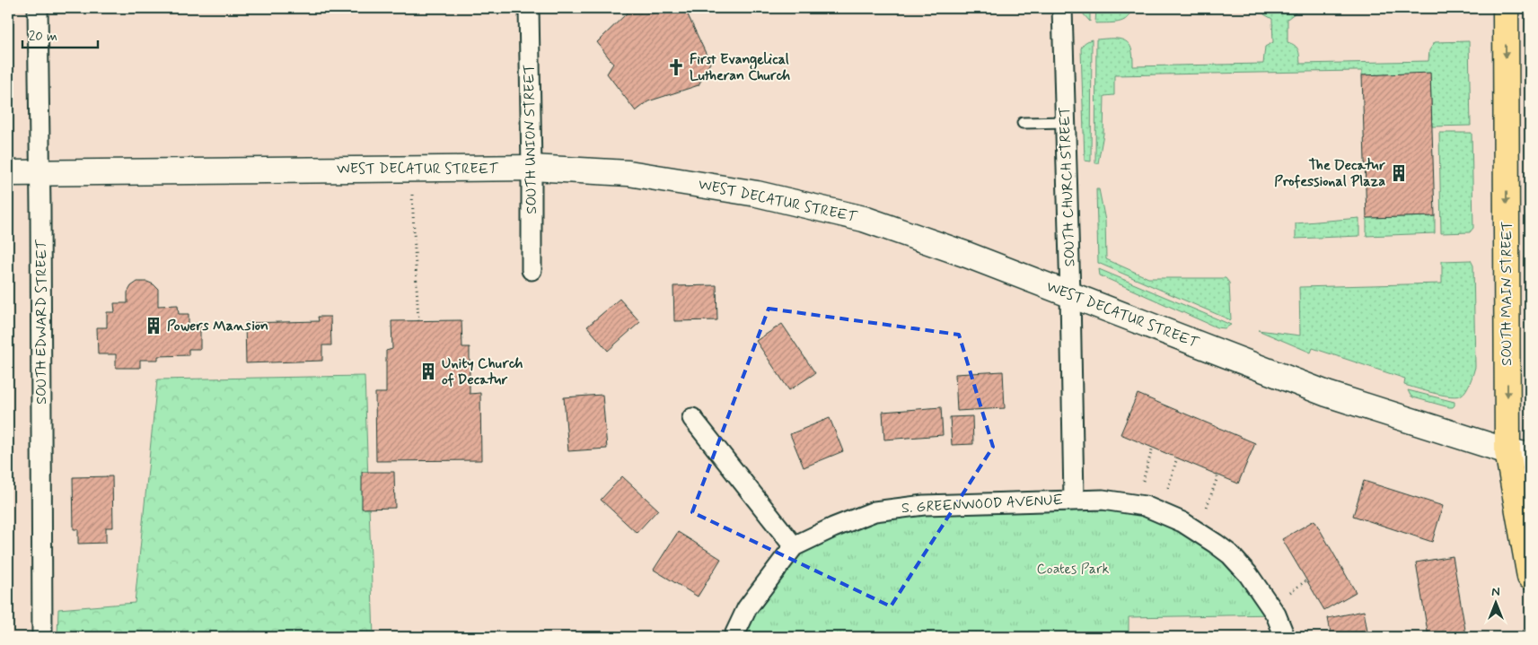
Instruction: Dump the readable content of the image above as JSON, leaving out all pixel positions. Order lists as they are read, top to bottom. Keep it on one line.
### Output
{"streets":{"main road":["SOUTH MAIN STREET"],"street":["SOUTH UNION STREET","WEST DECATUR STREET","SOUTH CHURCH STREET","SOUTH EDWARD STREET","S. GREENWOOD AVENUE"]},"crossings":[["SOUTH UNION STREET","WEST DECATUR STREET"],["WEST DECATUR STREET","SOUTH CHURCH STREET"],["WEST DECATUR STREET","SOUTH MAIN STREET"],["WEST DECATUR STREET","SOUTH EDWARD STREET"],["SOUTH CHURCH STREET","S. GREENWOOD AVENUE"]],"one_way":["SOUTH MAIN STREET"],"parks":["Coates Park"],"places":{"church":["First Evangelical Lutheran Church"],"building":["The Decatur Professional Plaza","Powers Mansion","Unity Church of Decatur"]},"scale_bar":"20 m","north":"top"}
